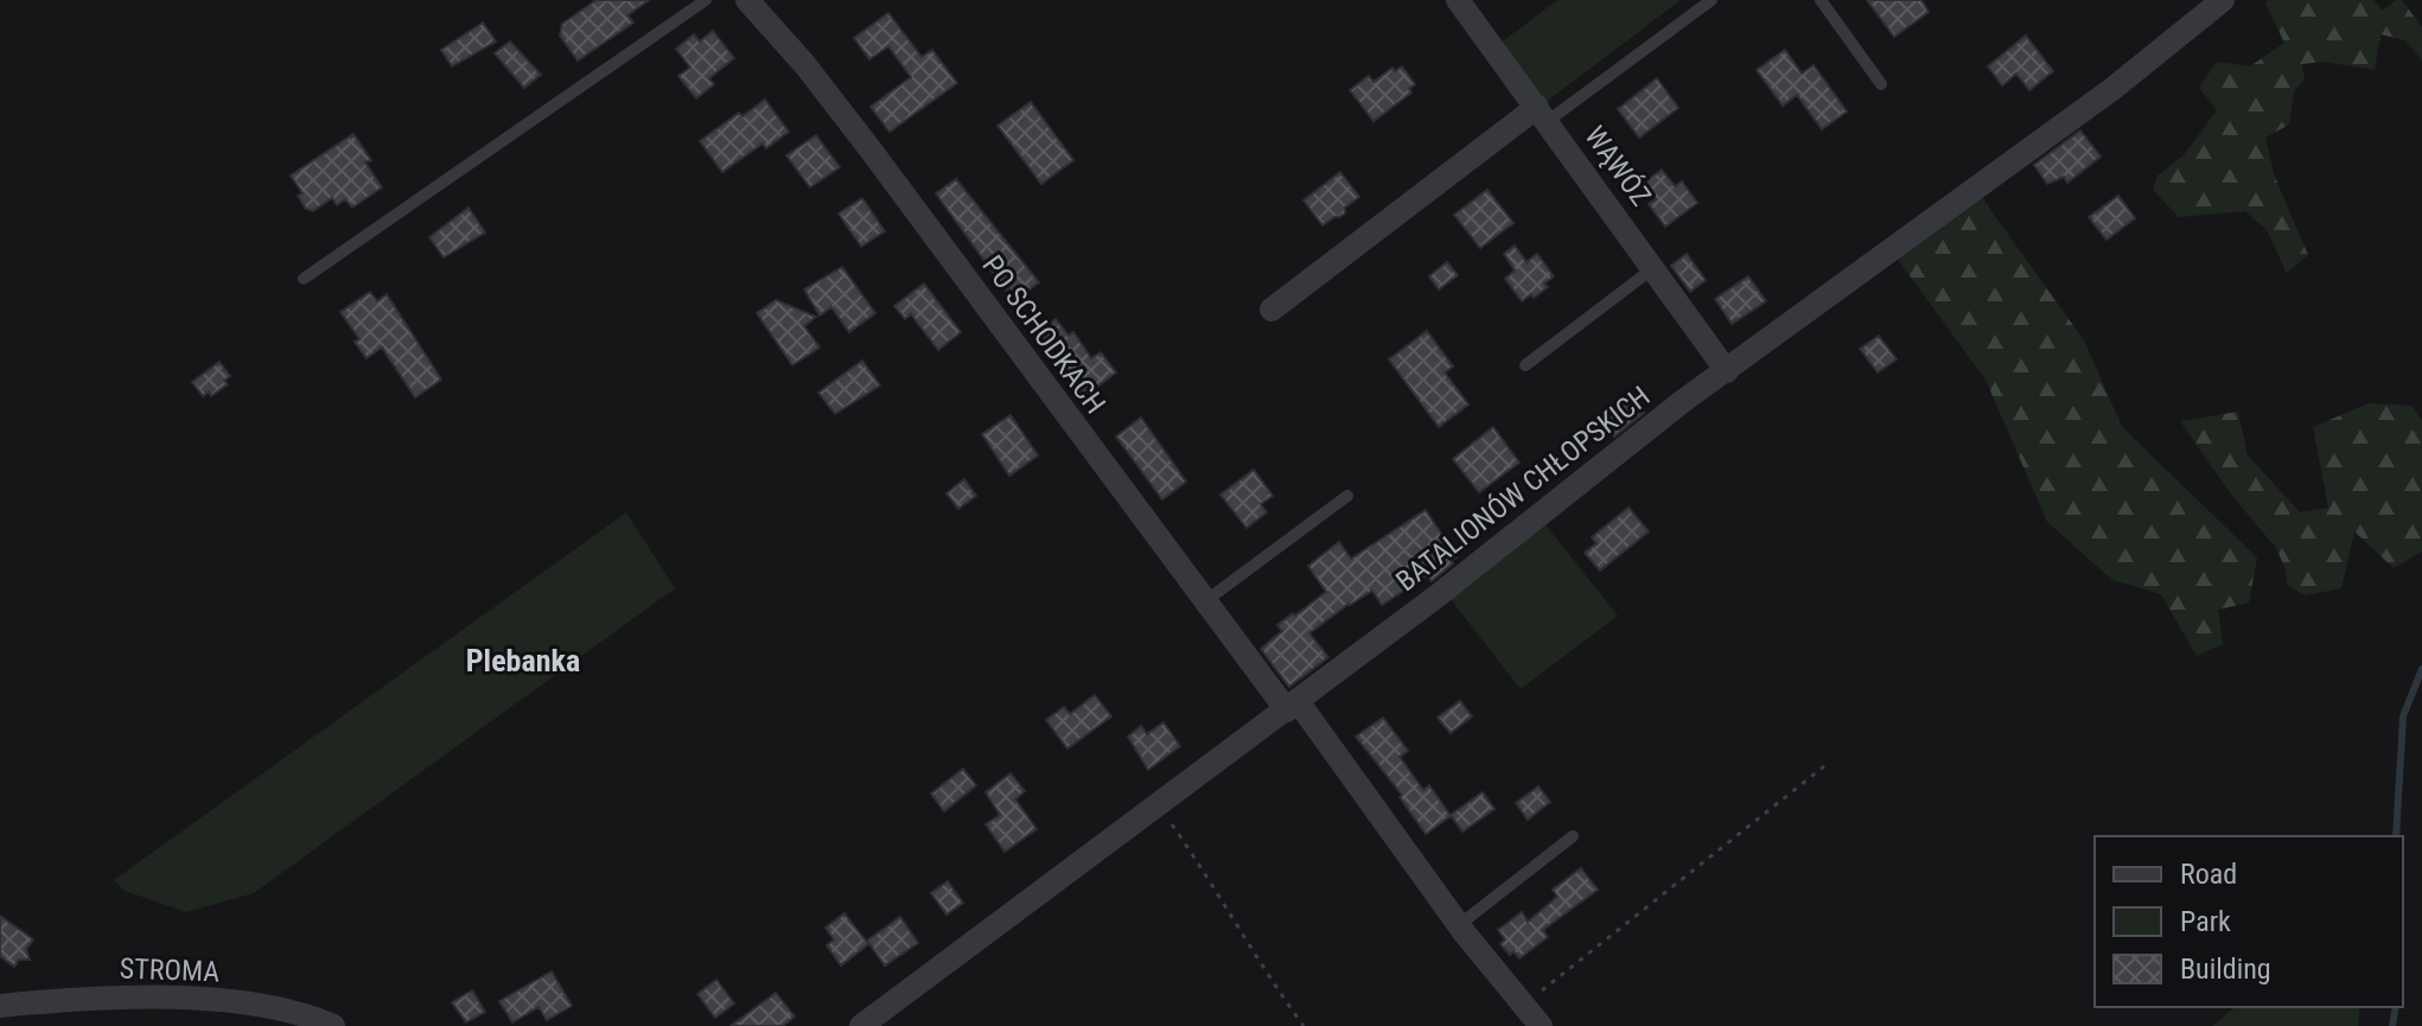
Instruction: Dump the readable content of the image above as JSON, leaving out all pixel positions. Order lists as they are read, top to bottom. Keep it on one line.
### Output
{"streets":{"street":["WĄWÓZ","PO SCHODKACH","BATALIONÓW CHŁOPSKICH","STROMA"]},"crossings":[["WĄWÓZ","BATALIONÓW CHŁOPSKICH"],["PO SCHODKACH","BATALIONÓW CHŁOPSKICH"]],"districts":["Plebanka"],"legend":["Road","Park","Building"]}
